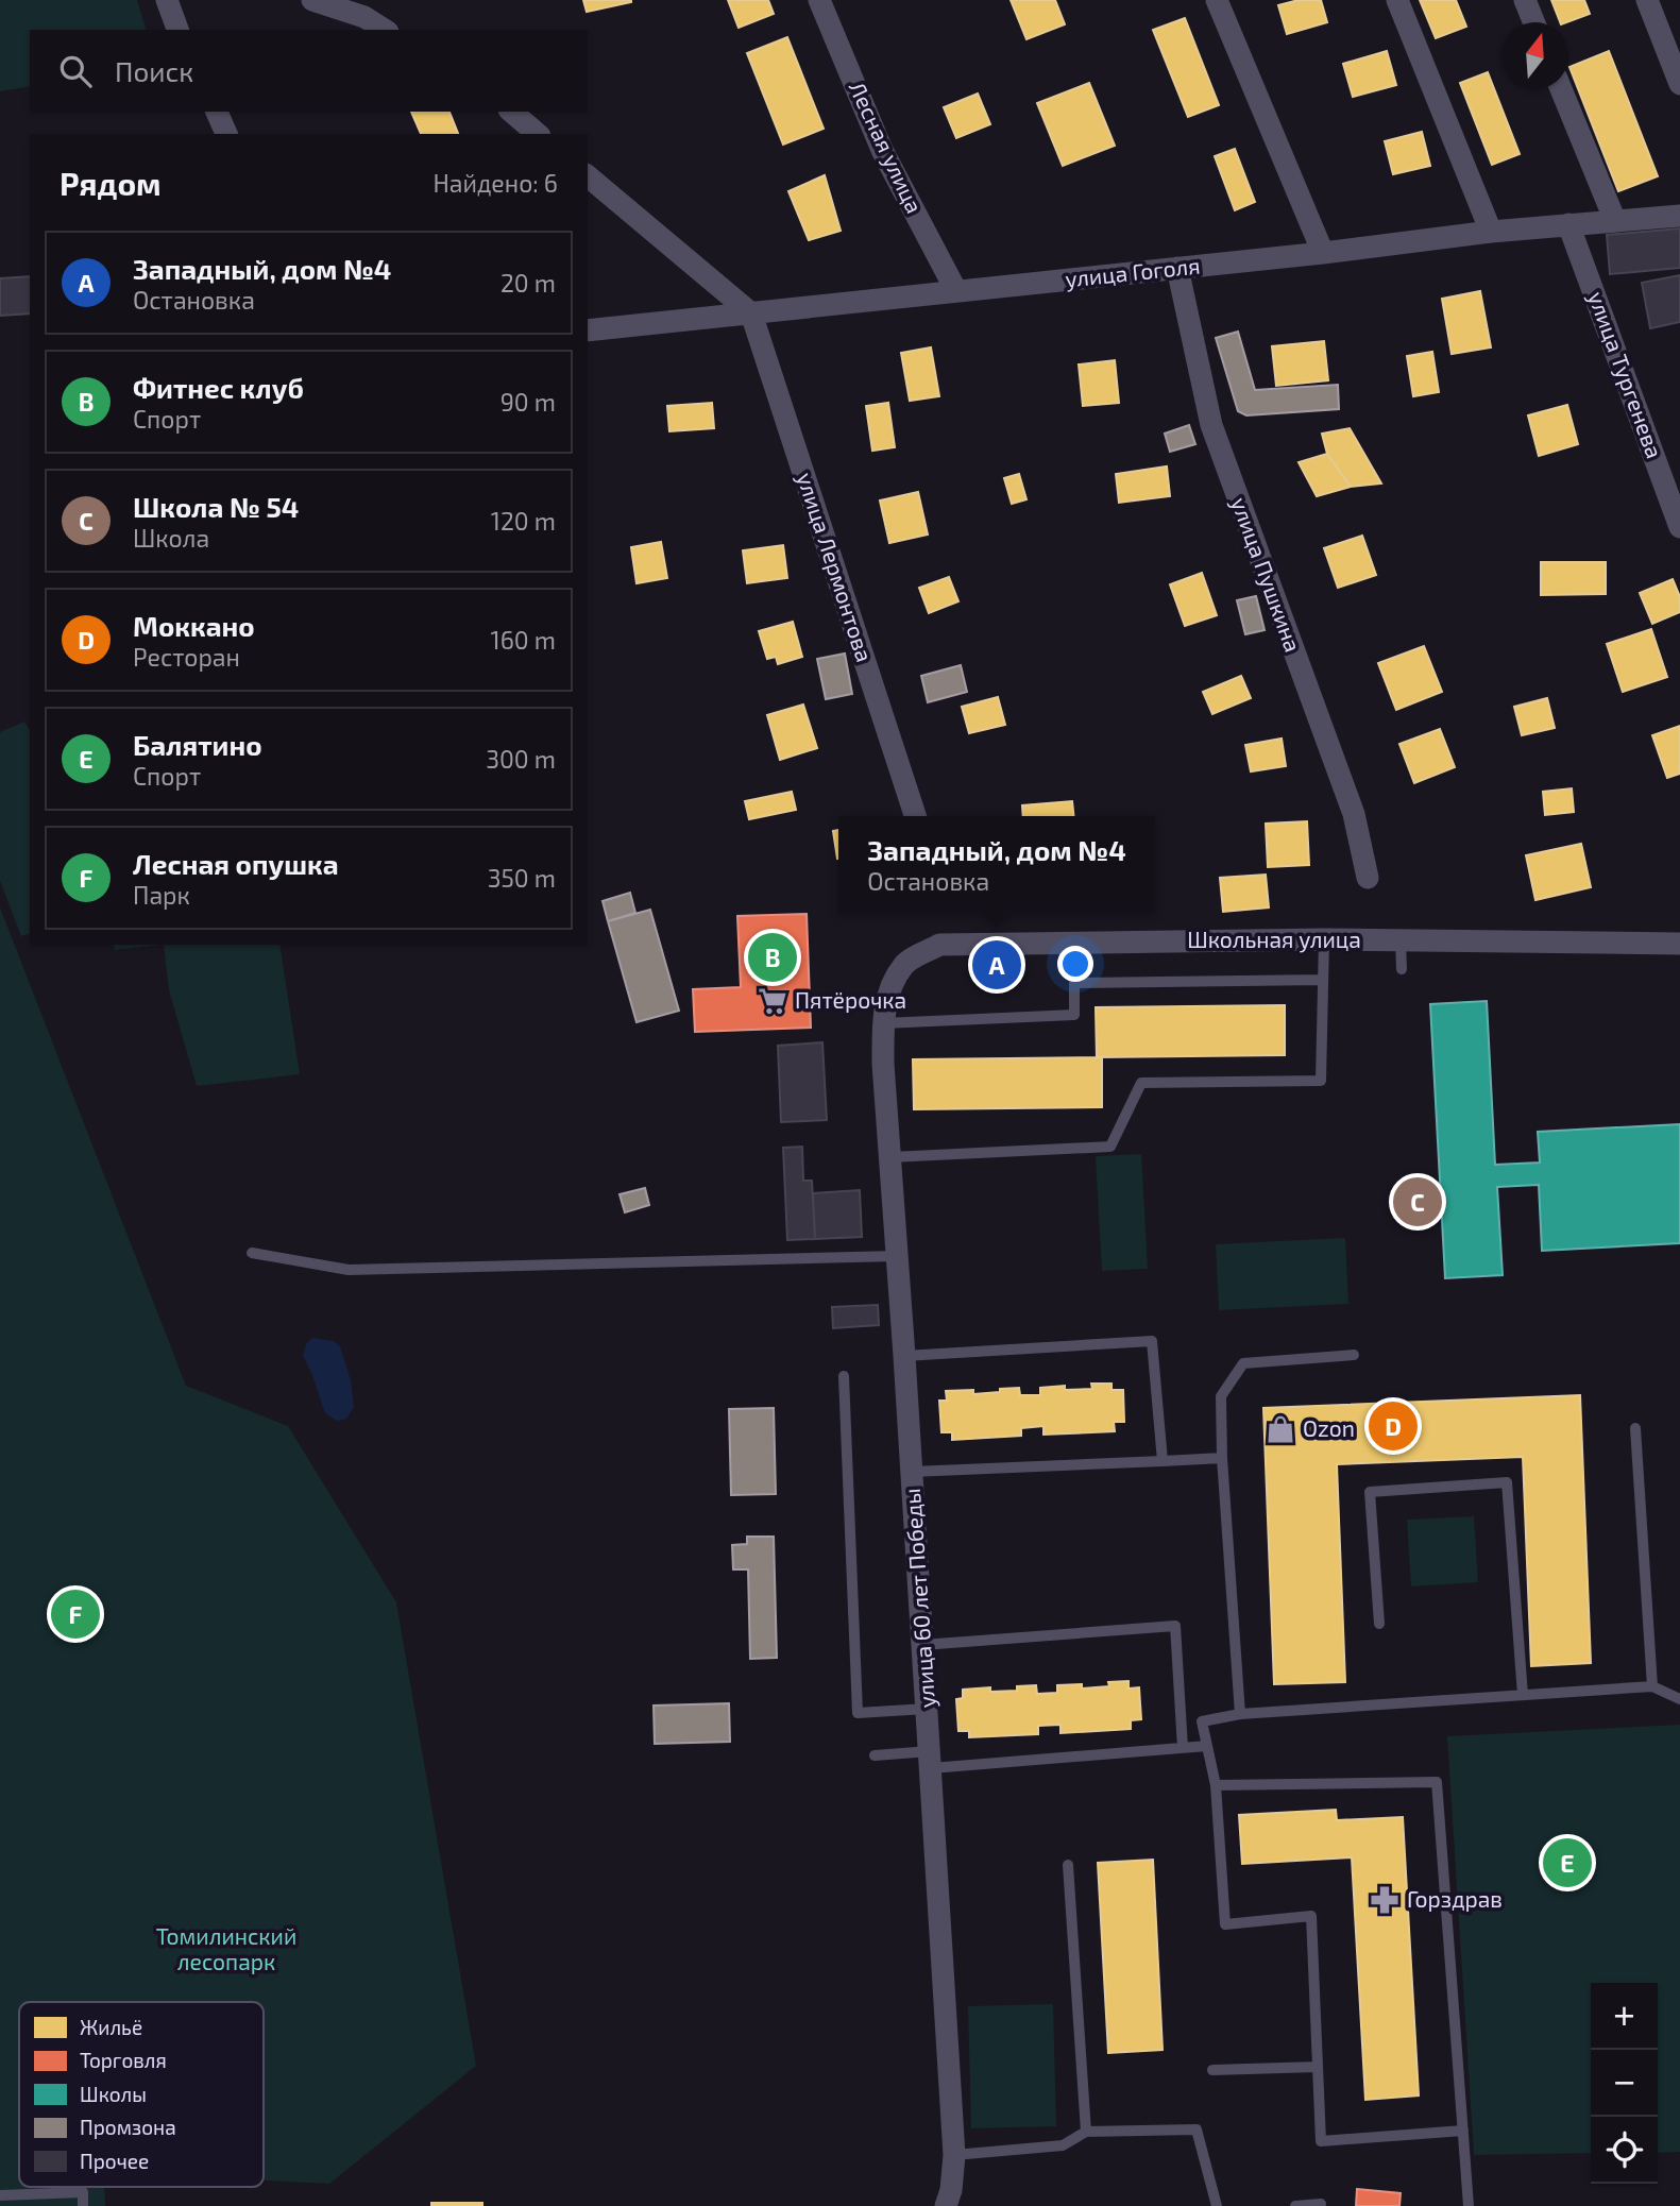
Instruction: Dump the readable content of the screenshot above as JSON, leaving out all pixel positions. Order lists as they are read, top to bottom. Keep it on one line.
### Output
{"streets":{"street":["Лесная улица","улица Гоголя","улица Тургенева","улица Лермонтова","улица Пушкина","Школьная улица","улица 60 лет Победы"]},"crossings":[["Лесная улица","улица Гоголя"],["улица Гоголя","улица Тургенева"],["улица Гоголя","улица Лермонтова"],["улица Гоголя","улица Пушкина"],["Школьная улица","улица 60 лет Победы"]],"parks":["Томилинский лесопарк"],"places":{"supermarket":["Пятёрочка"],"shop":["Ozon"],"pharmacy":["Горздрав"]},"legend":["Жильё","Торговля","Школы","Промзона","Прочее"],"north":"top","page":{"search":"Поиск","heading":["Рядом","Найдено: 6"],"list":[{"mark":"A","name":"Западный, дом №4","note":"Остановка","value":"20 m"},{"mark":"B","name":"Фитнес клуб","note":"Спорт","value":"90 m"},{"mark":"C","name":"Школа № 54","note":"Школа","value":"120 m"},{"mark":"D","name":"Моккано","note":"Ресторан","value":"160 m"},{"mark":"E","name":"Балятино","note":"Спорт","value":"300 m"},{"mark":"F","name":"Лесная опушка","note":"Парк","value":"350 m"}],"popup":["Западный, дом №4","Остановка"],"pins":["B","A","C","D","F","E"],"map_buttons":["+","−"]}}
